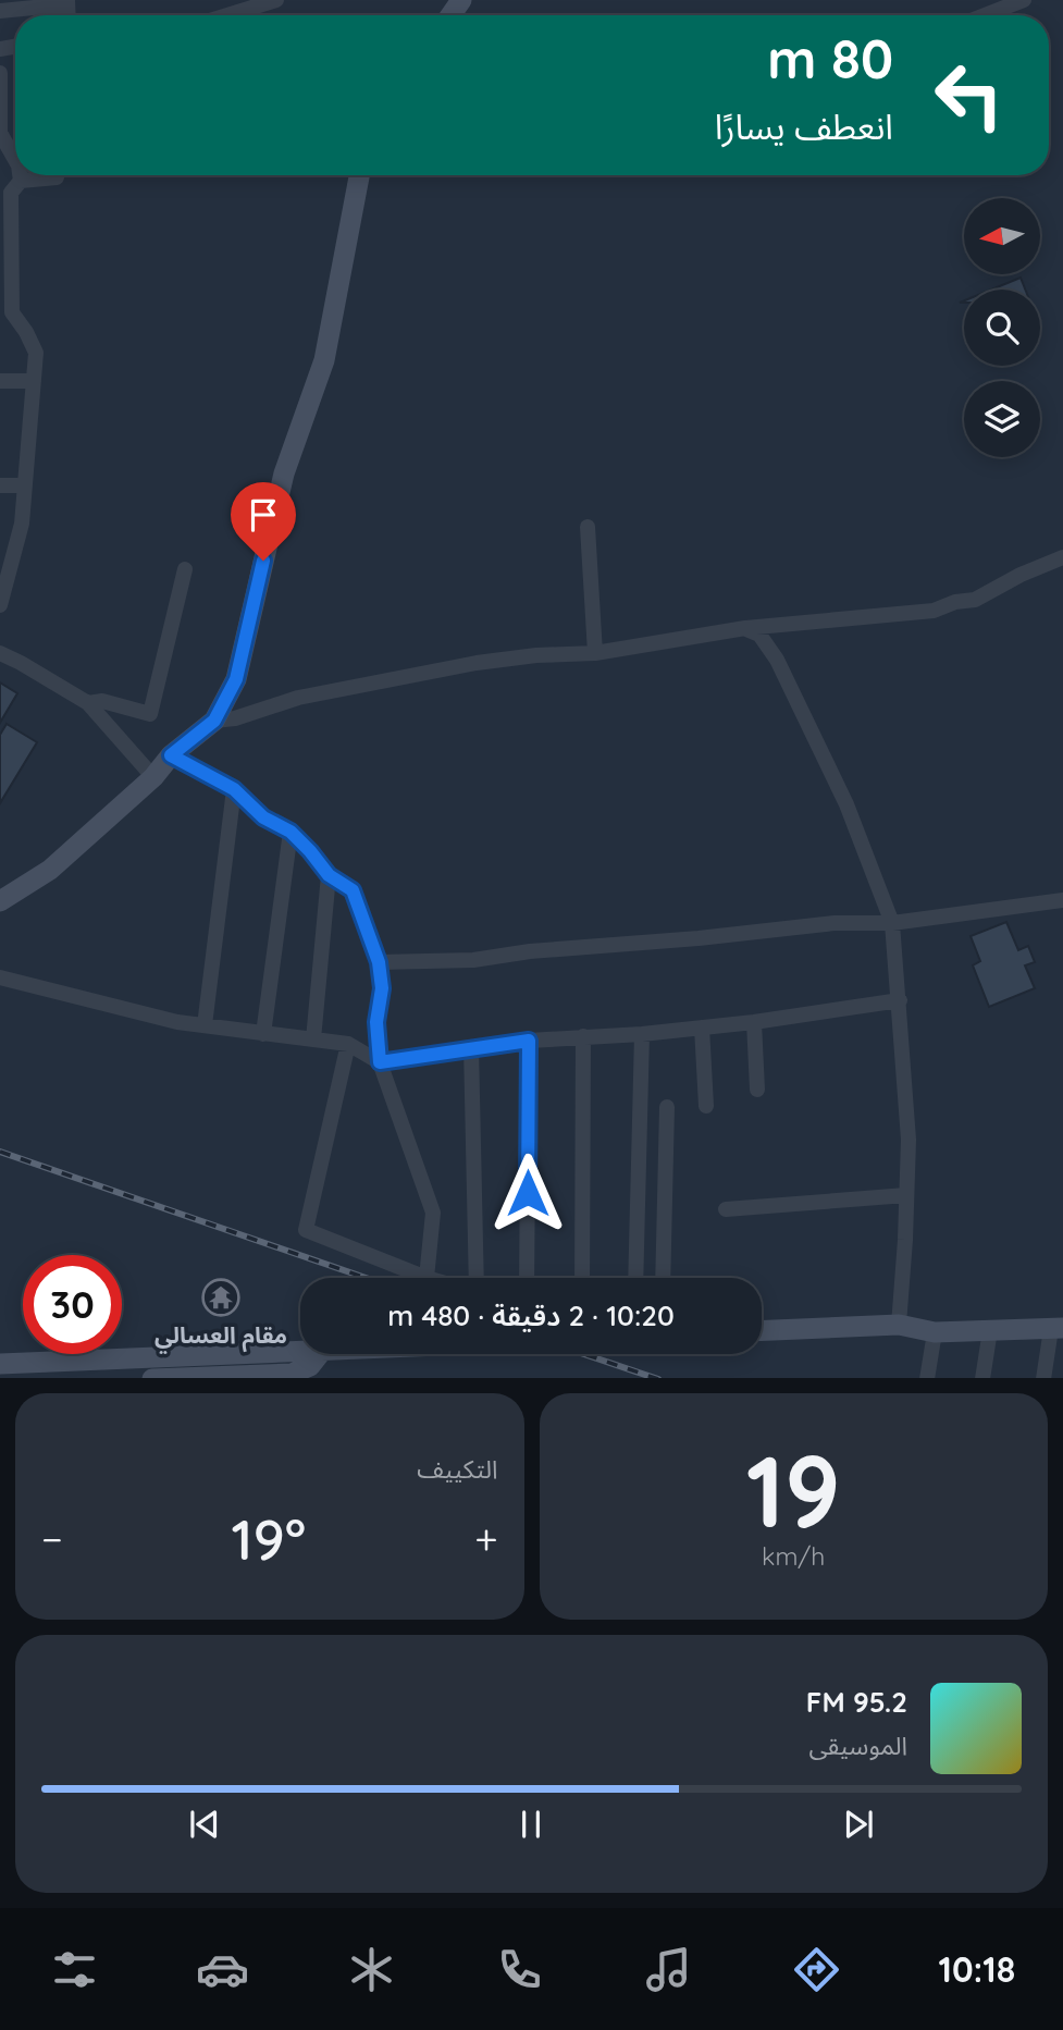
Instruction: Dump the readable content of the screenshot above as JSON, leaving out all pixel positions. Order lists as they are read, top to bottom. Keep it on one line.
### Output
{"places":{"temple":["مقام العسالي"]},"north":"left","page":{"turn":["80 m","انعطف يسارًا"],"limit":"30","trip":"10:20 · 2 دقيقة · 480 m","tile":[["19","km/h"],"التكييف"],"heat":["−","19°","+"],"song":["95.2 FM","الموسيقى"],"tabs":"10:18"}}
